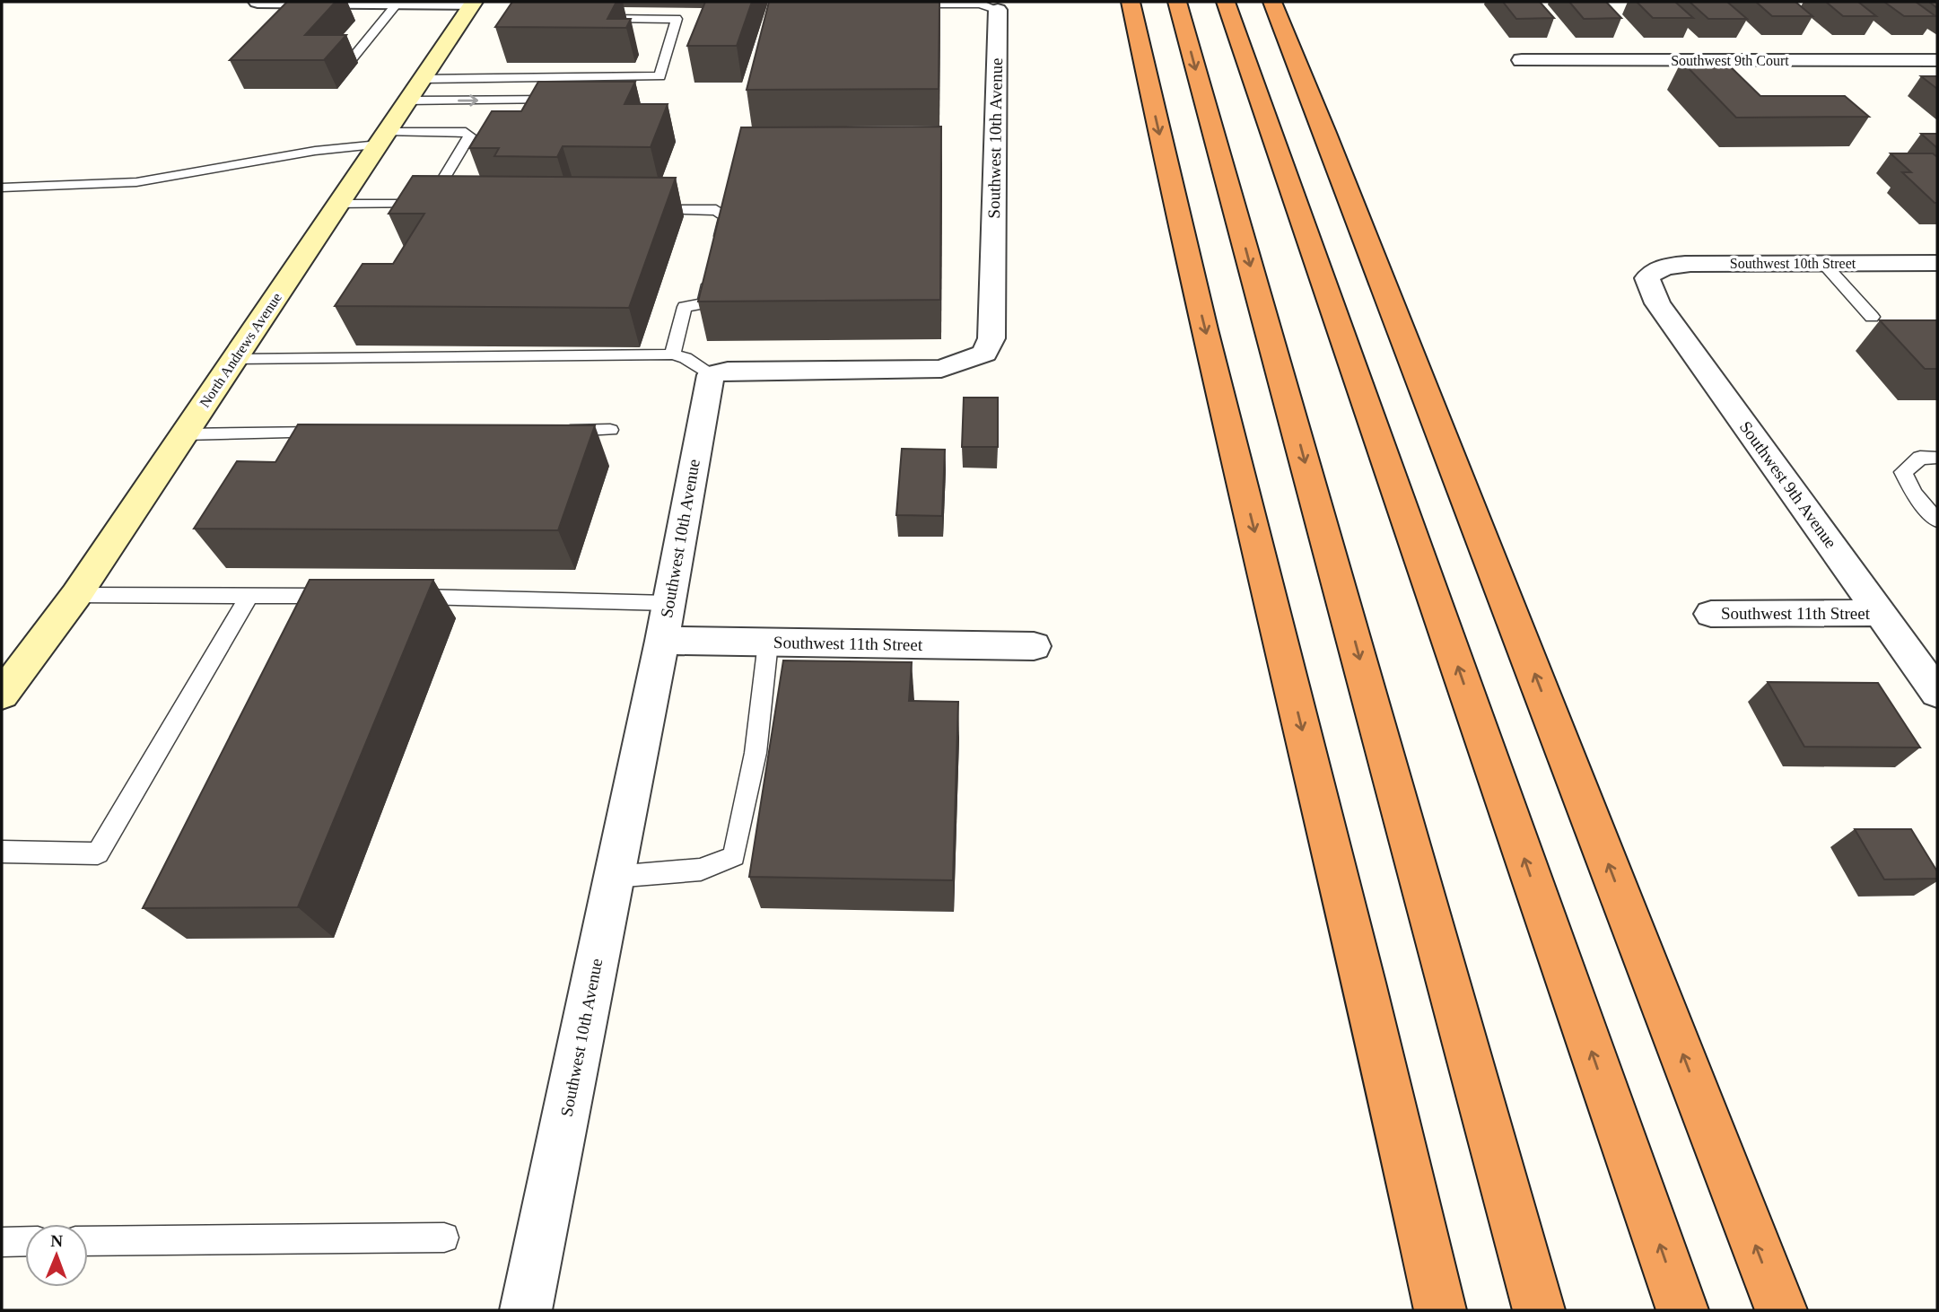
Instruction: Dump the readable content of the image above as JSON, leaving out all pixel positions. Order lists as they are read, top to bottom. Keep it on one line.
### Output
{"streets":{"main road":["North Andrews Avenue"],"street":["Southwest 9th Court","Southwest 10th Avenue","Southwest 10th Street","Southwest 9th Avenue","Southwest 11th Street"]},"crossings":[["Southwest 10th Avenue","Southwest 11th Street"],["Southwest 10th Street","Southwest 9th Avenue"],["Southwest 9th Avenue","Southwest 11th Street"]],"north":"top"}
